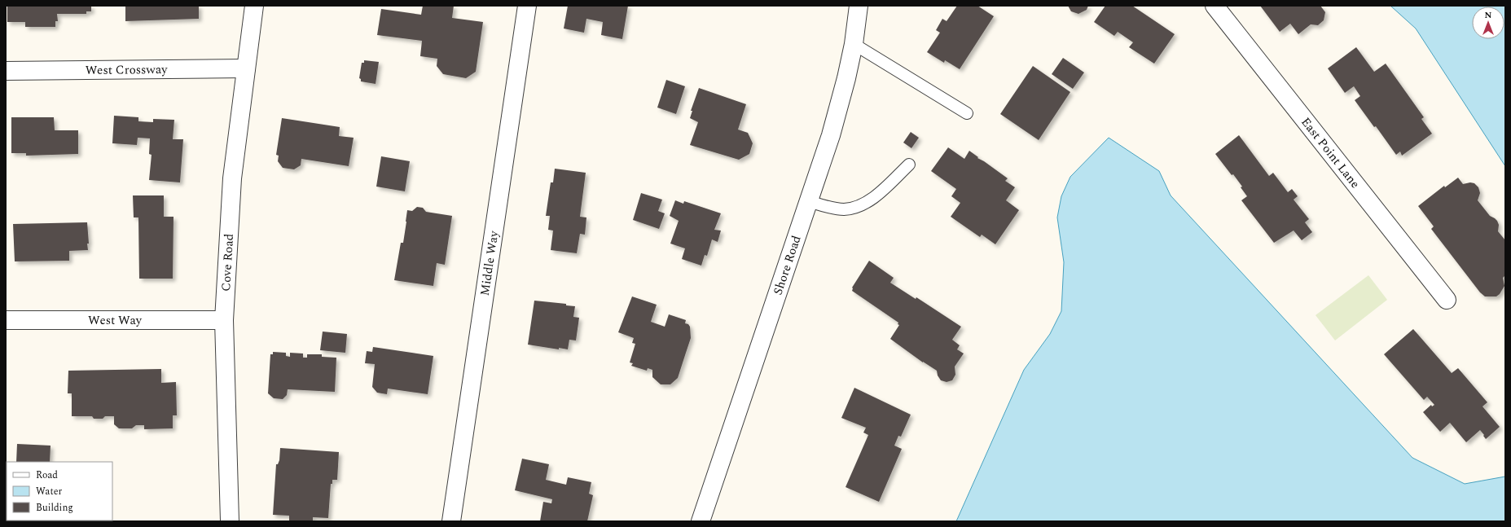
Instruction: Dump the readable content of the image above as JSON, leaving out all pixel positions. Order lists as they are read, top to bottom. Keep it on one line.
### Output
{"streets":{"street":["West Crossway","East Point Lane","Cove Road","Middle Way","Shore Road","West Way"]},"crossings":[["West Crossway","Cove Road"],["Cove Road","West Way"]],"legend":["Road","Water","Building"],"north":"top"}
